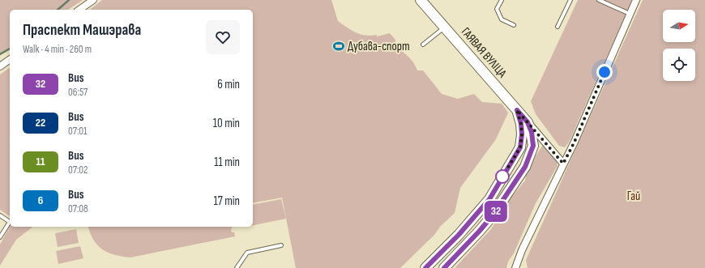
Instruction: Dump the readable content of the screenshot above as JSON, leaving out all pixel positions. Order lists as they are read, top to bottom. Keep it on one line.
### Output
{"streets":{"main road":["ГАЯВАЯ ВУЛІЦА"]},"parks":["Гай"],"places":{"sports":["Дубава-спорт"]},"lines":["bus line 32"],"north":"right","page":{"on_map":"32","heading":["Праспект Машэрава","Walk · 4 min · 260 m"],"list":[{"mark":"32","name":"Bus","note":"06:57","value":"6 min"},{"mark":"22","name":"Bus","note":"07:01","value":"10 min"},{"mark":"11","name":"Bus","note":"07:02","value":"11 min"},{"mark":"6","name":"Bus","note":"07:08","value":"17 min"}]}}
